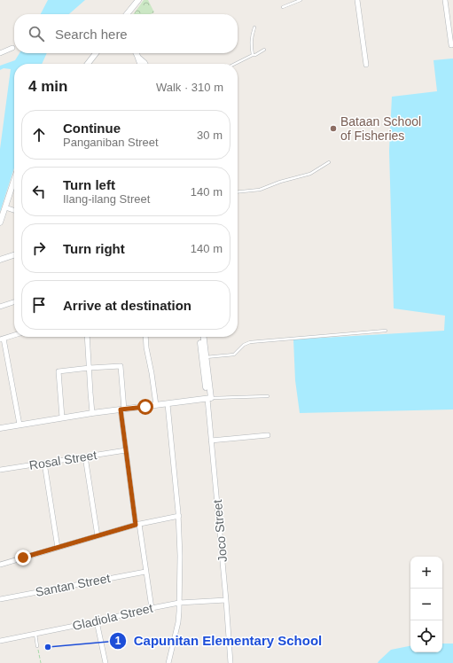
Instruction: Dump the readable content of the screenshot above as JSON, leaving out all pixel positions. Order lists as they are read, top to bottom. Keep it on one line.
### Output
{"streets":{"street":["Rosal Street","Joco Street","Santan Street","Gladiola Street"]},"crossings":[["Joco Street","Gladiola Street"]],"places":["Bataan School of Fisheries","Capunitan Elementary School"],"page":{"search":"Search here","heading":["4 min","Walk · 310 m"],"list":[["Continue","Panganiban Street","30 m"],["Turn left","Ilang-ilang Street","140 m"],["Turn right","140 m"],"Arrive at destination"],"map_buttons":["+","−"]}}
